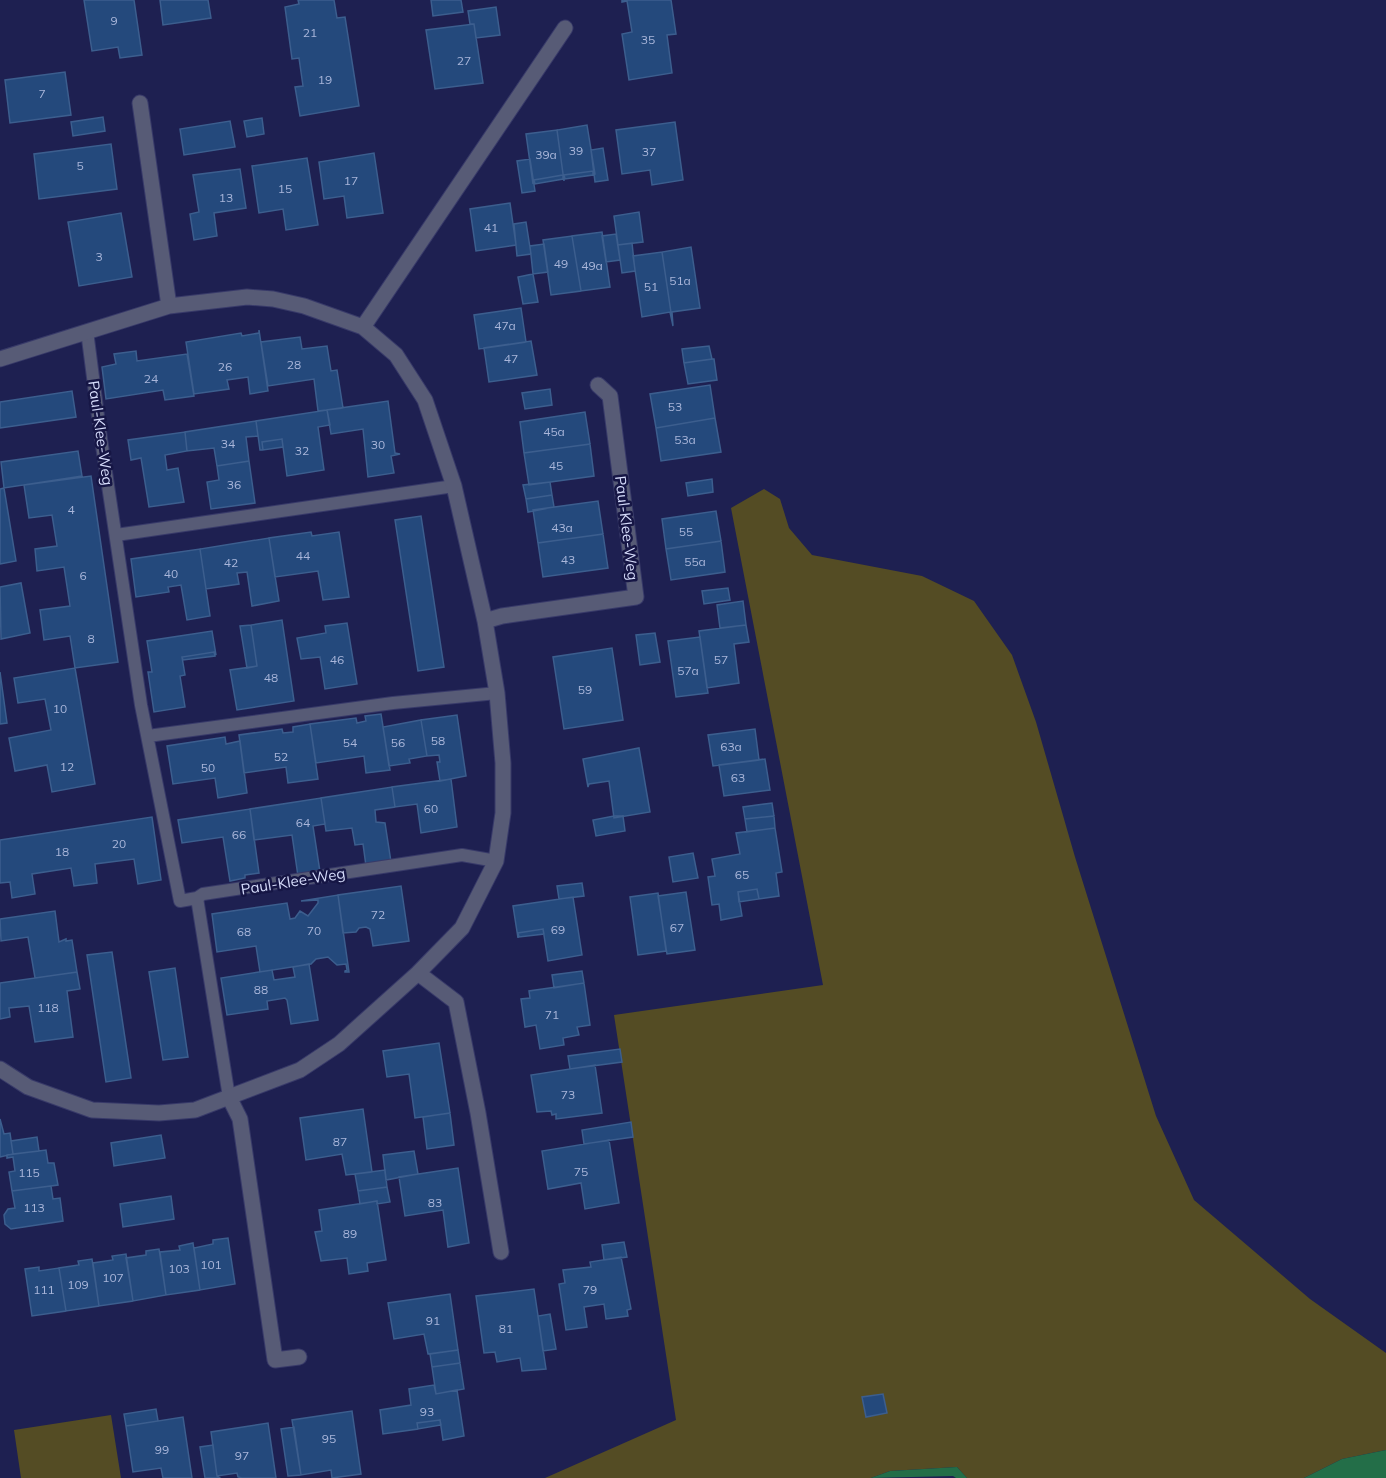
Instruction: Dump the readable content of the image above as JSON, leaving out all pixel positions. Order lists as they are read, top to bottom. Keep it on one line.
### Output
{"streets":{"street":["Paul-Klee-Weg"]},"house_numbers":["9","21","35","27","19","7","39","37","39a","5","17","15","13","41","3","49","49a","51a","51","47a","47","28","26","24","53","45a","53a","34","30","32","45","36","4","43a","55","44","43","55a","42","40","6","8","46","57","57a","48","59","10","58","54","56","63a","52","12","50","63","60","64","66","20","18","65","72","67","69","70","68","88","118","71","73","87","75","115","83","113","89","101","103","107","109","111","79","91","81","93","95","99","97"]}
